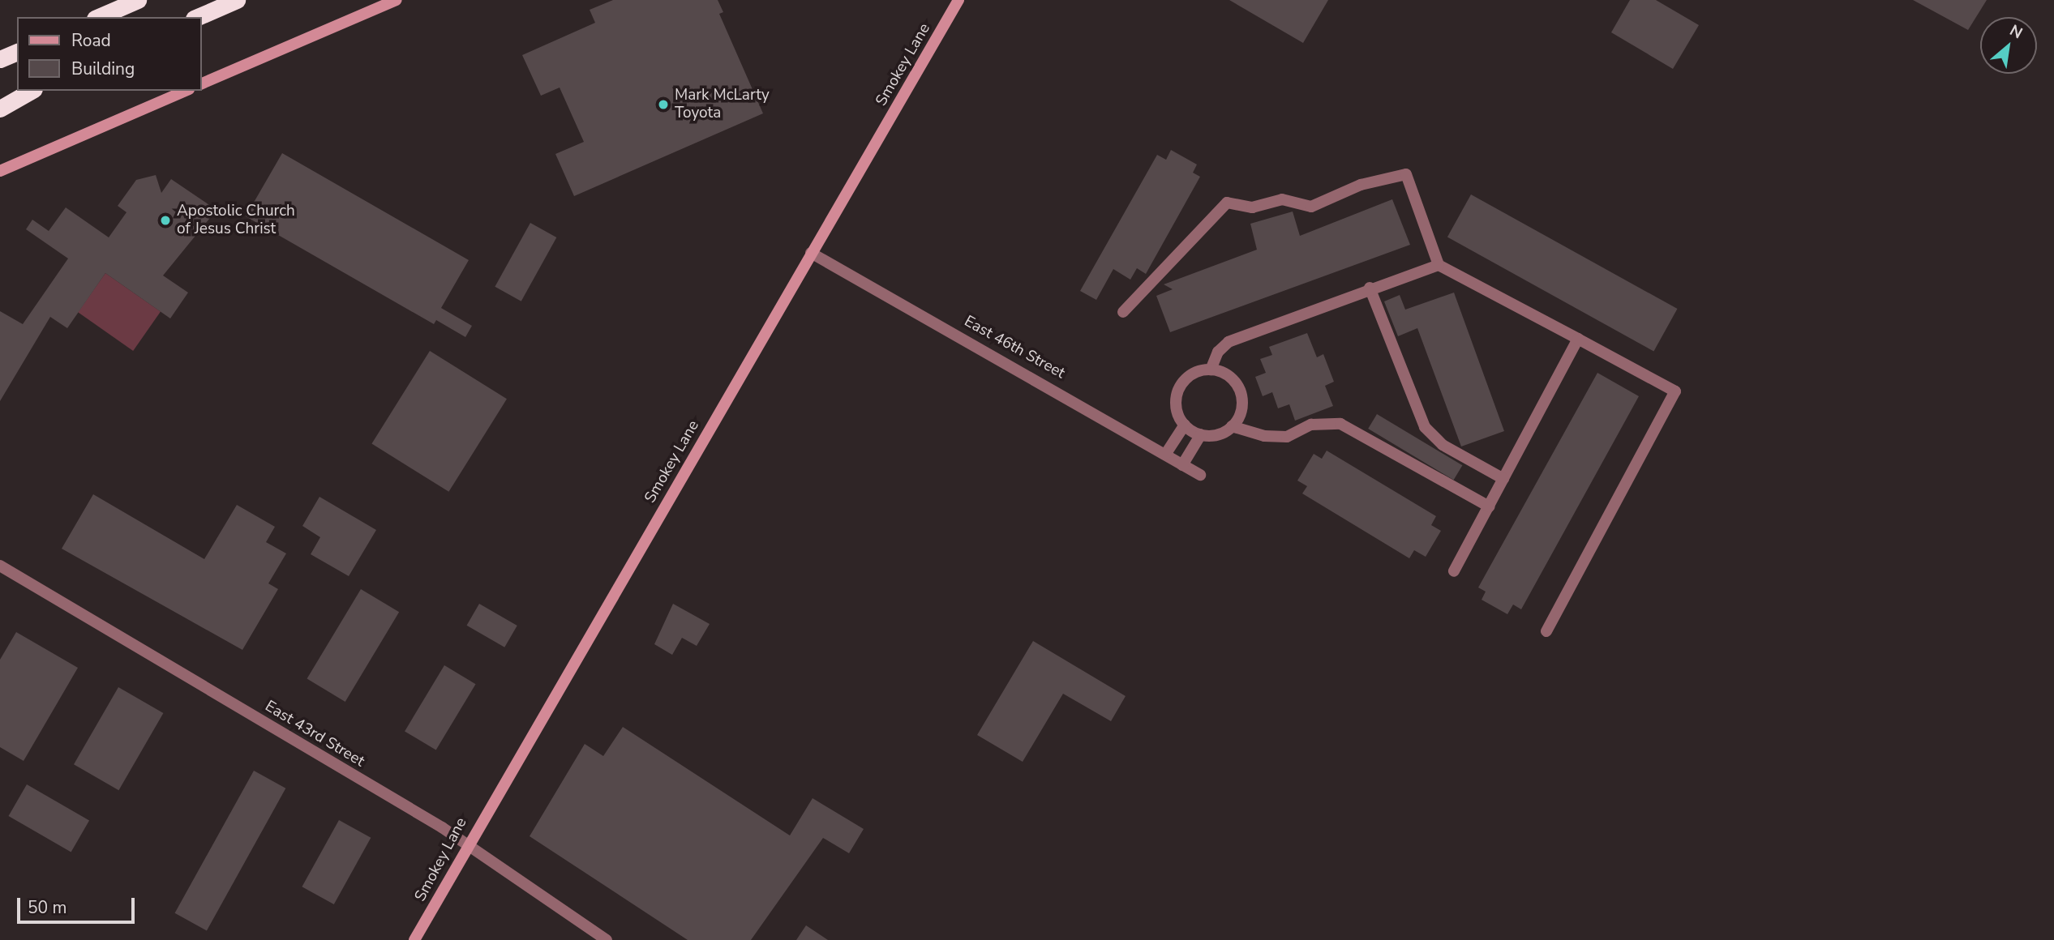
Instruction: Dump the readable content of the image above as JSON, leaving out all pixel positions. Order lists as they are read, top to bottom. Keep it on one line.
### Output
{"streets":{"street":["Smokey Lane","East 46th Street","East 43rd Street"]},"crossings":[["Smokey Lane","East 46th Street"],["Smokey Lane","East 43rd Street"]],"places":["Mark McLarty Toyota","Apostolic Church of Jesus Christ"],"legend":["Road","Building"],"scale_bar":"50 m","north":"top right"}
